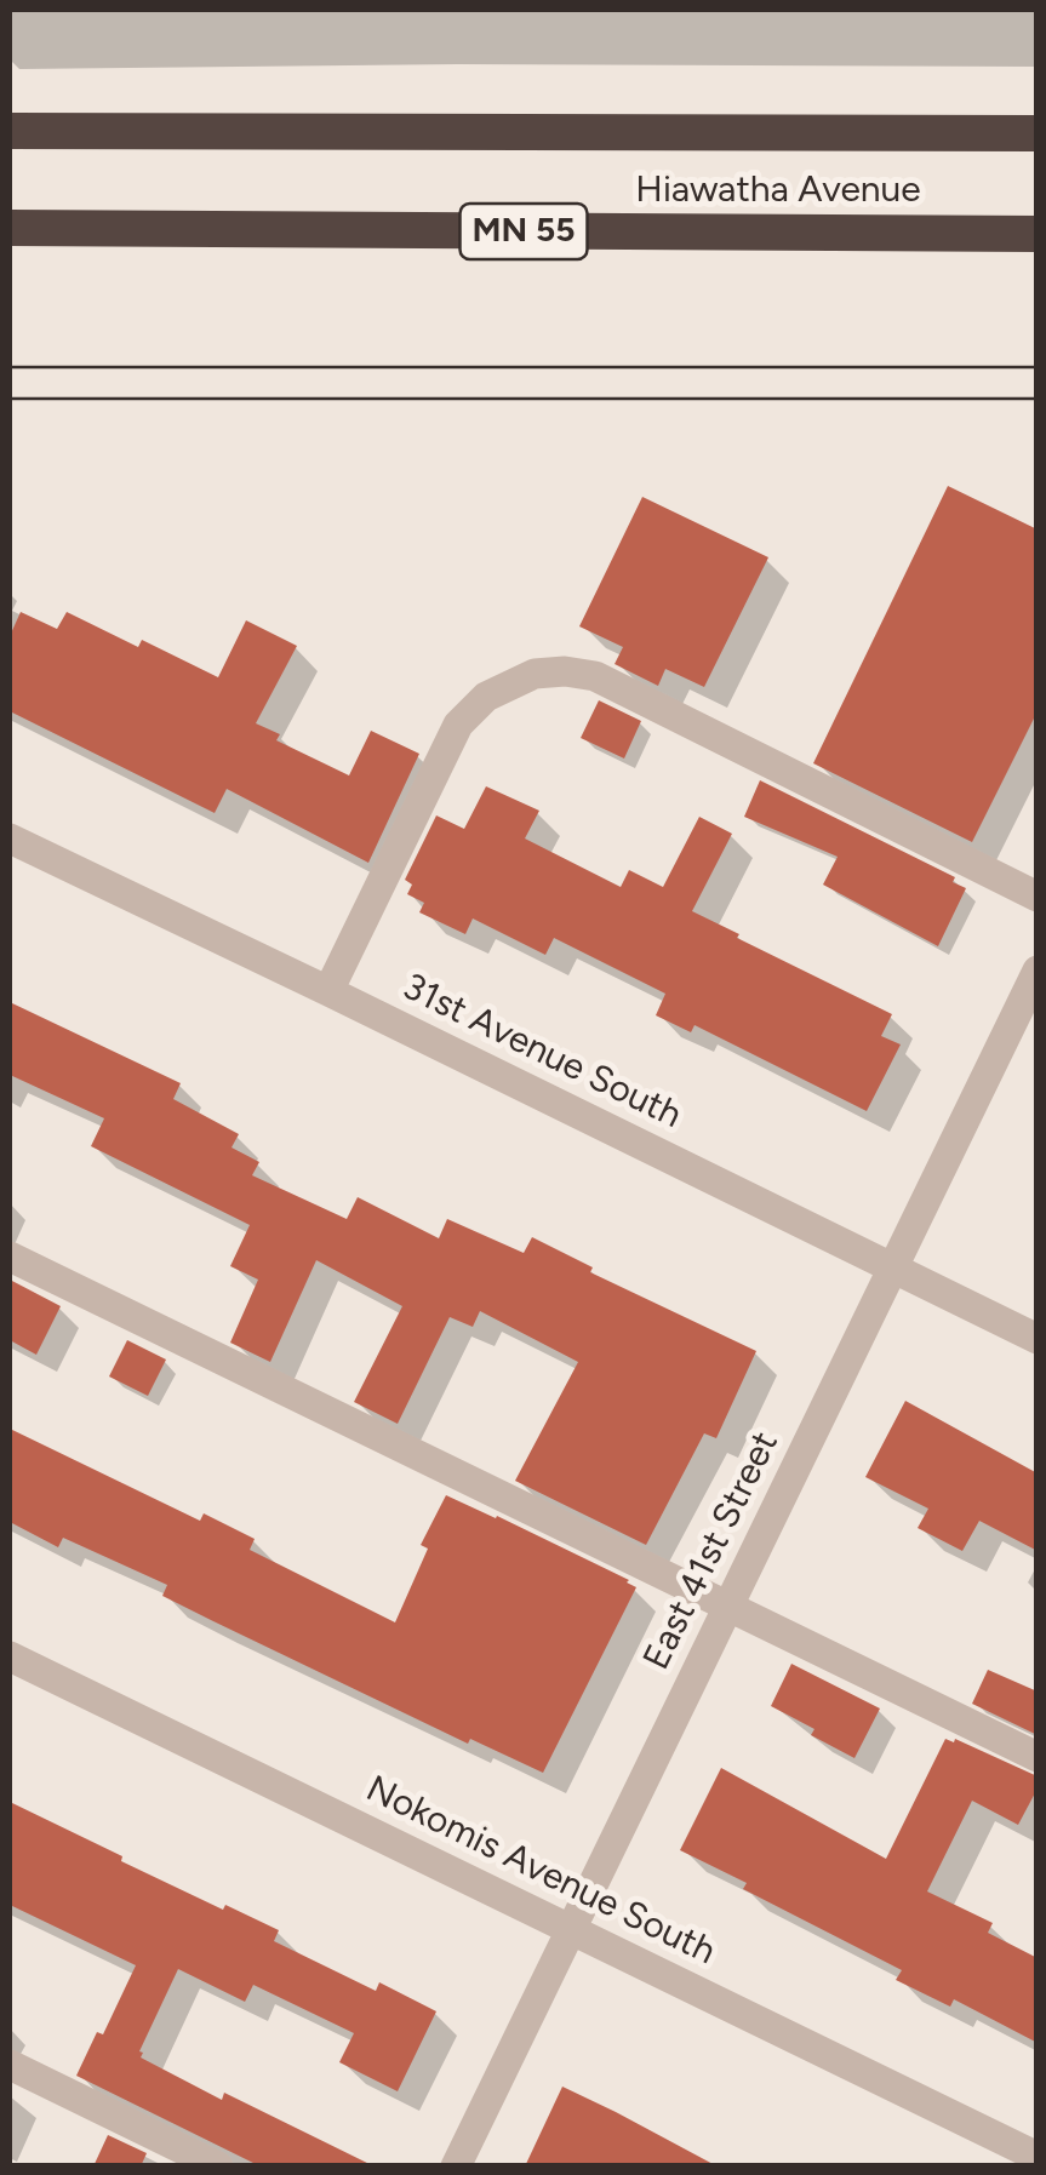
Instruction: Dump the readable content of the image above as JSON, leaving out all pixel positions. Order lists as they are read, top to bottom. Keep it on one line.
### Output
{"streets":{"highway":["Hiawatha Avenue","MN 55"],"street":["31st Avenue South","East 41st Street","Nokomis Avenue South"]},"crossings":[["31st Avenue South","East 41st Street"],["East 41st Street","Nokomis Avenue South"]]}
